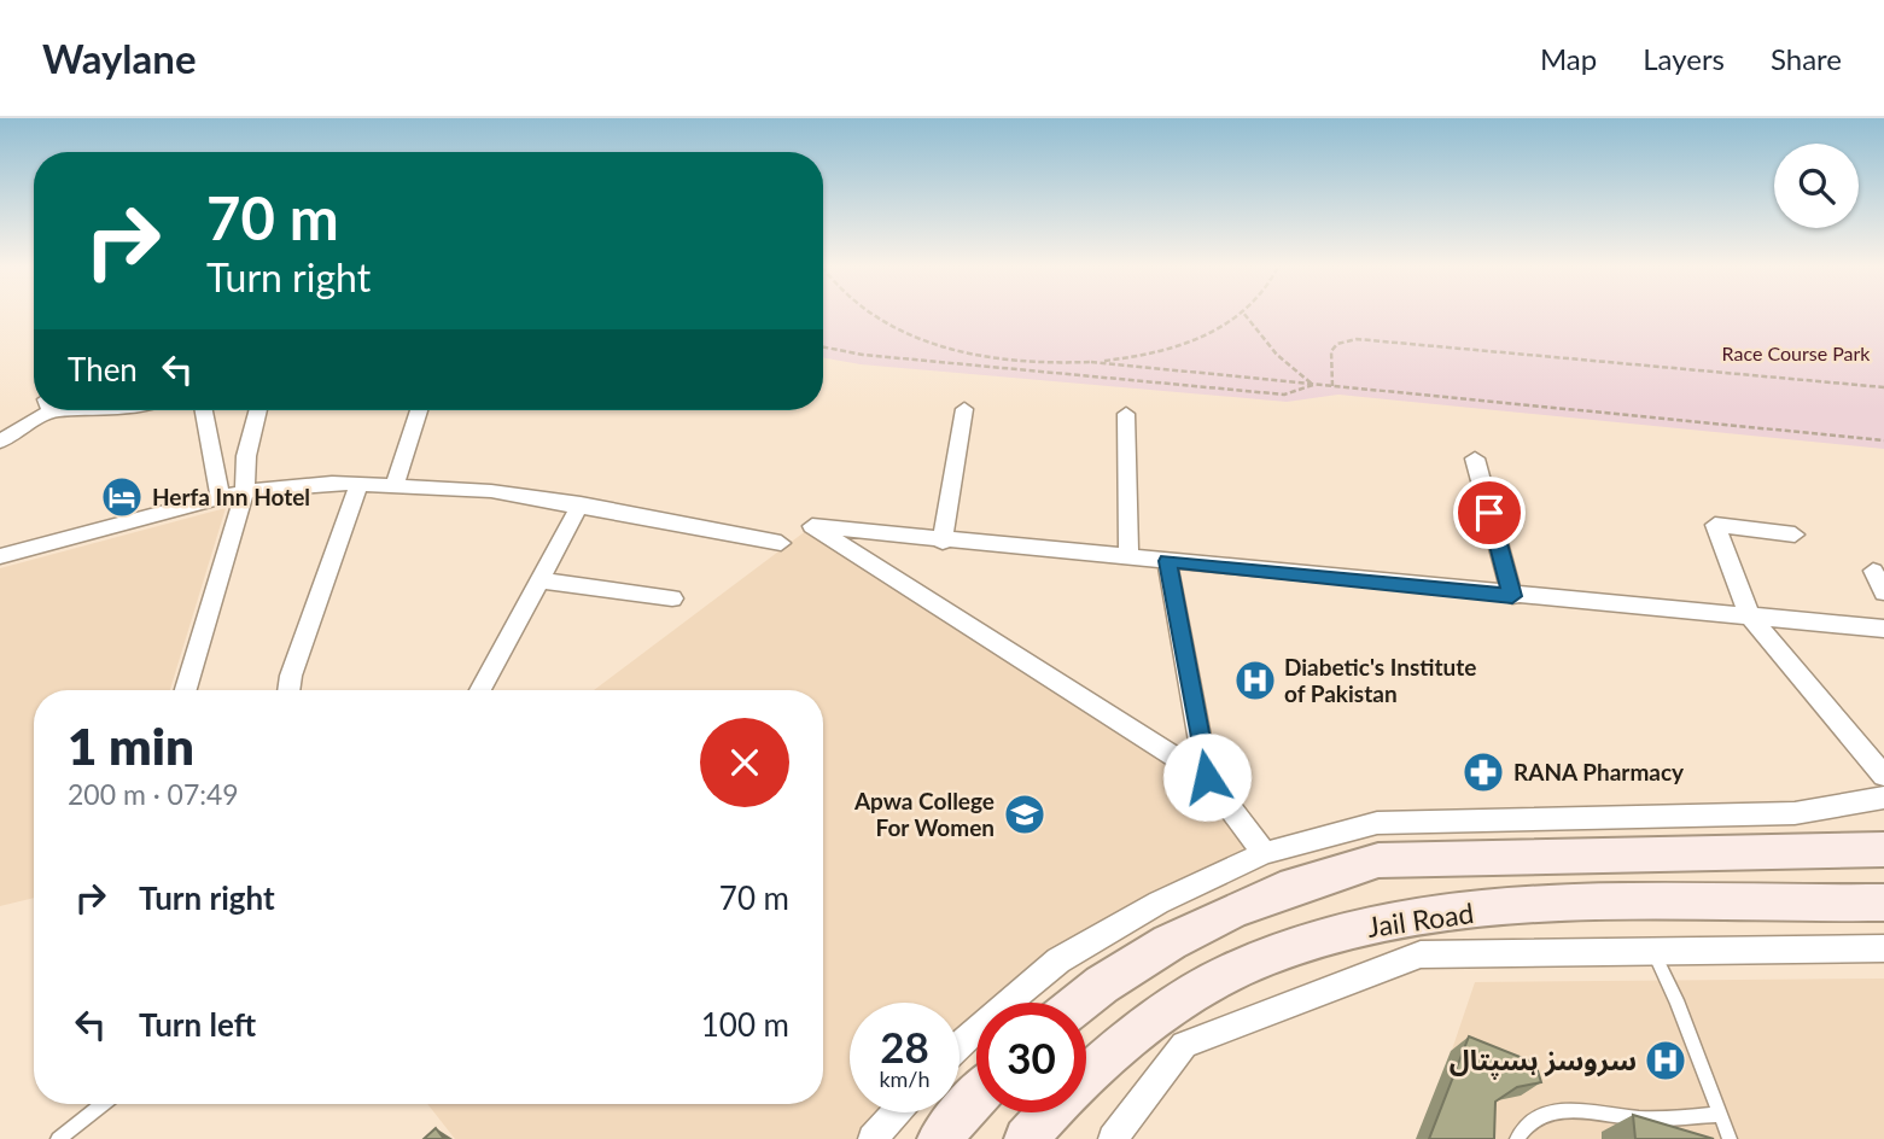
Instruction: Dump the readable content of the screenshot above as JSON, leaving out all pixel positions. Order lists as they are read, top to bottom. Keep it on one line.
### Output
{"streets":{"main road":["Jail Road"]},"parks":["Race Course Park"],"places":{"hotel":["Herfa Inn Hotel"],"hospital":["Diabetic's Institute of Pakistan","سروسز ہسپتال"],"pharmacy":["RANA Pharmacy"],"school or university":["Apwa College For Women"]},"page":{"header":"Waylane","nav":["Map","Layers","Share"],"turn":["70 m","Turn right"],"then":"Then","heading":["1 min","200 m · 07:49"],"list":[{"name":"Turn right","value":"70 m"},{"name":"Turn left","value":"100 m"}],"speed":"28 km/h","limit":"30"}}
